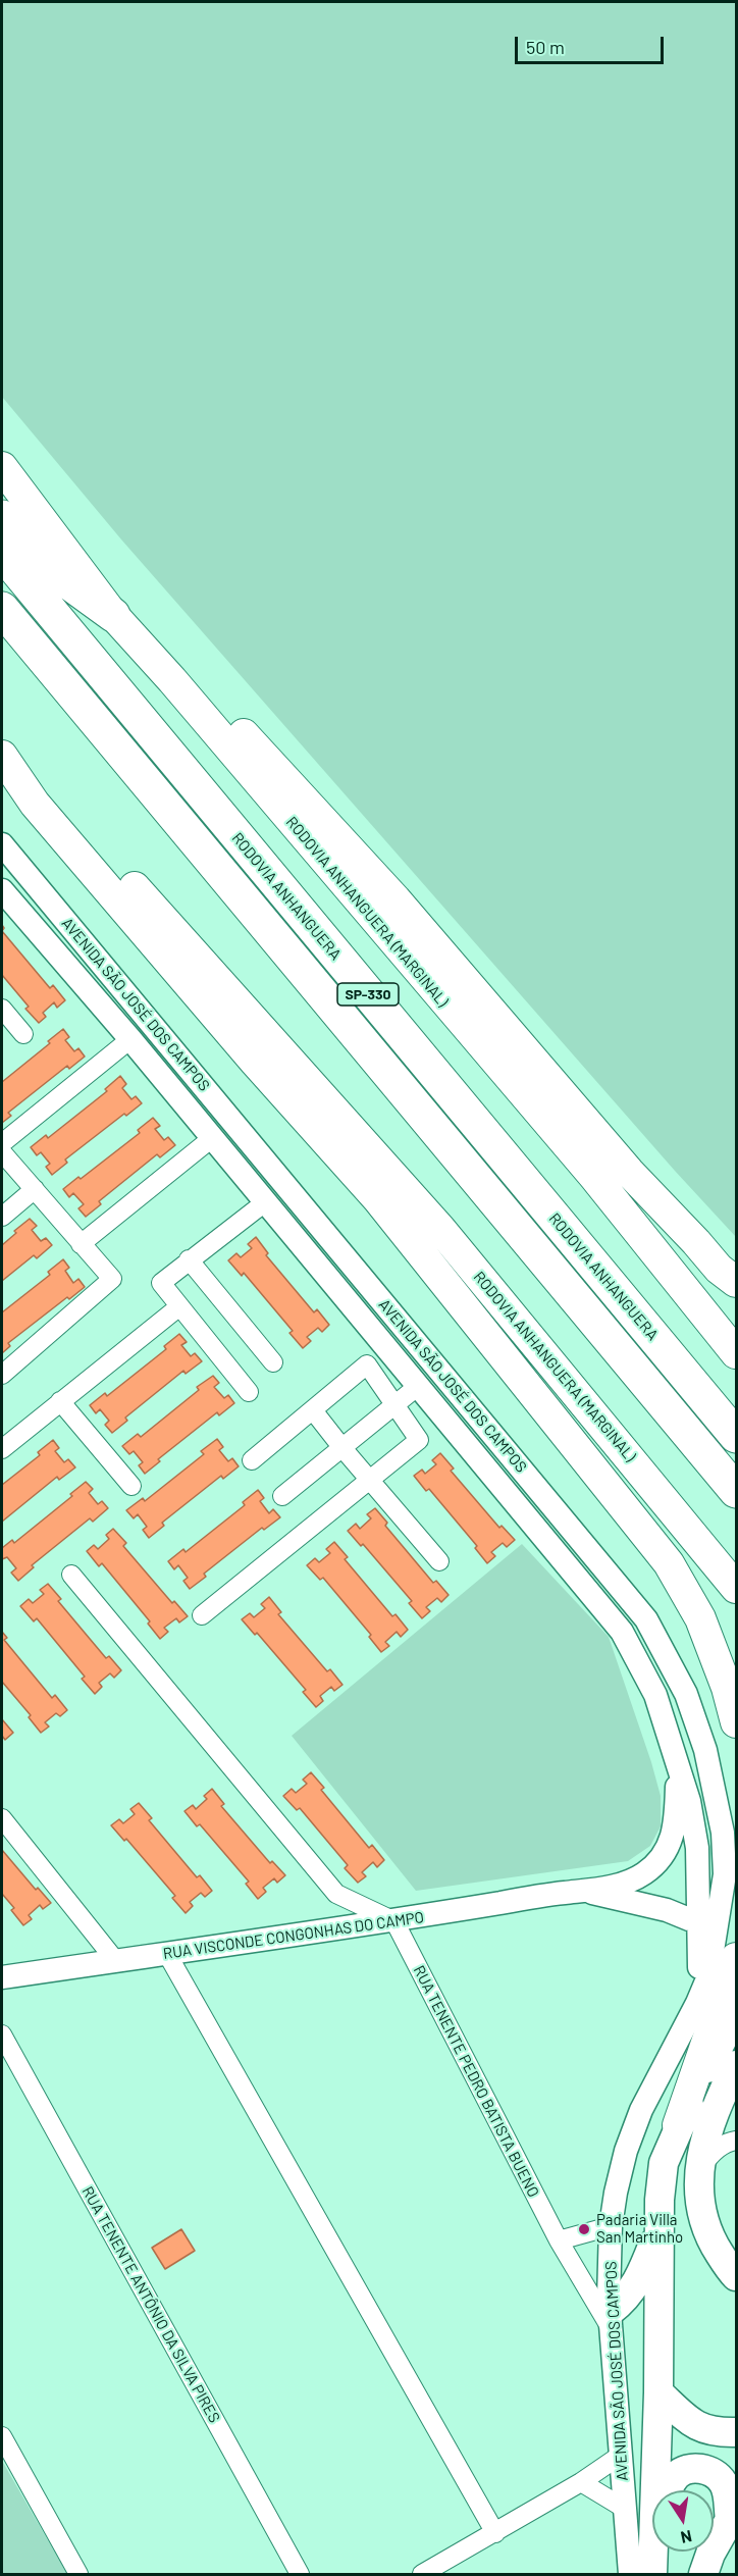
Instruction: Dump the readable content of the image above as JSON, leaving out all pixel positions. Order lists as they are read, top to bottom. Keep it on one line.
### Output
{"streets":{"highway":["RODOVIA ANHANGUERA","RODOVIA ANHANGUERA (MARGINAL)","SP-330"],"street":["AVENIDA SÃO JOSÉ DOS CAMPOS","RUA VISCONDE CONGONHAS DO CAMPO","RUA TENENTE PEDRO BATISTA BUENO","RUA TENENTE ANTÔNIO DA SILVA PIRES"]},"crossings":[["AVENIDA SÃO JOSÉ DOS CAMPOS","RUA VISCONDE CONGONHAS DO CAMPO"],["AVENIDA SÃO JOSÉ DOS CAMPOS","RUA TENENTE PEDRO BATISTA BUENO"],["RUA VISCONDE CONGONHAS DO CAMPO","RUA TENENTE PEDRO BATISTA BUENO"]],"places":["Padaria Villa San Martinho"],"scale_bar":"50 m","north":"bottom"}
